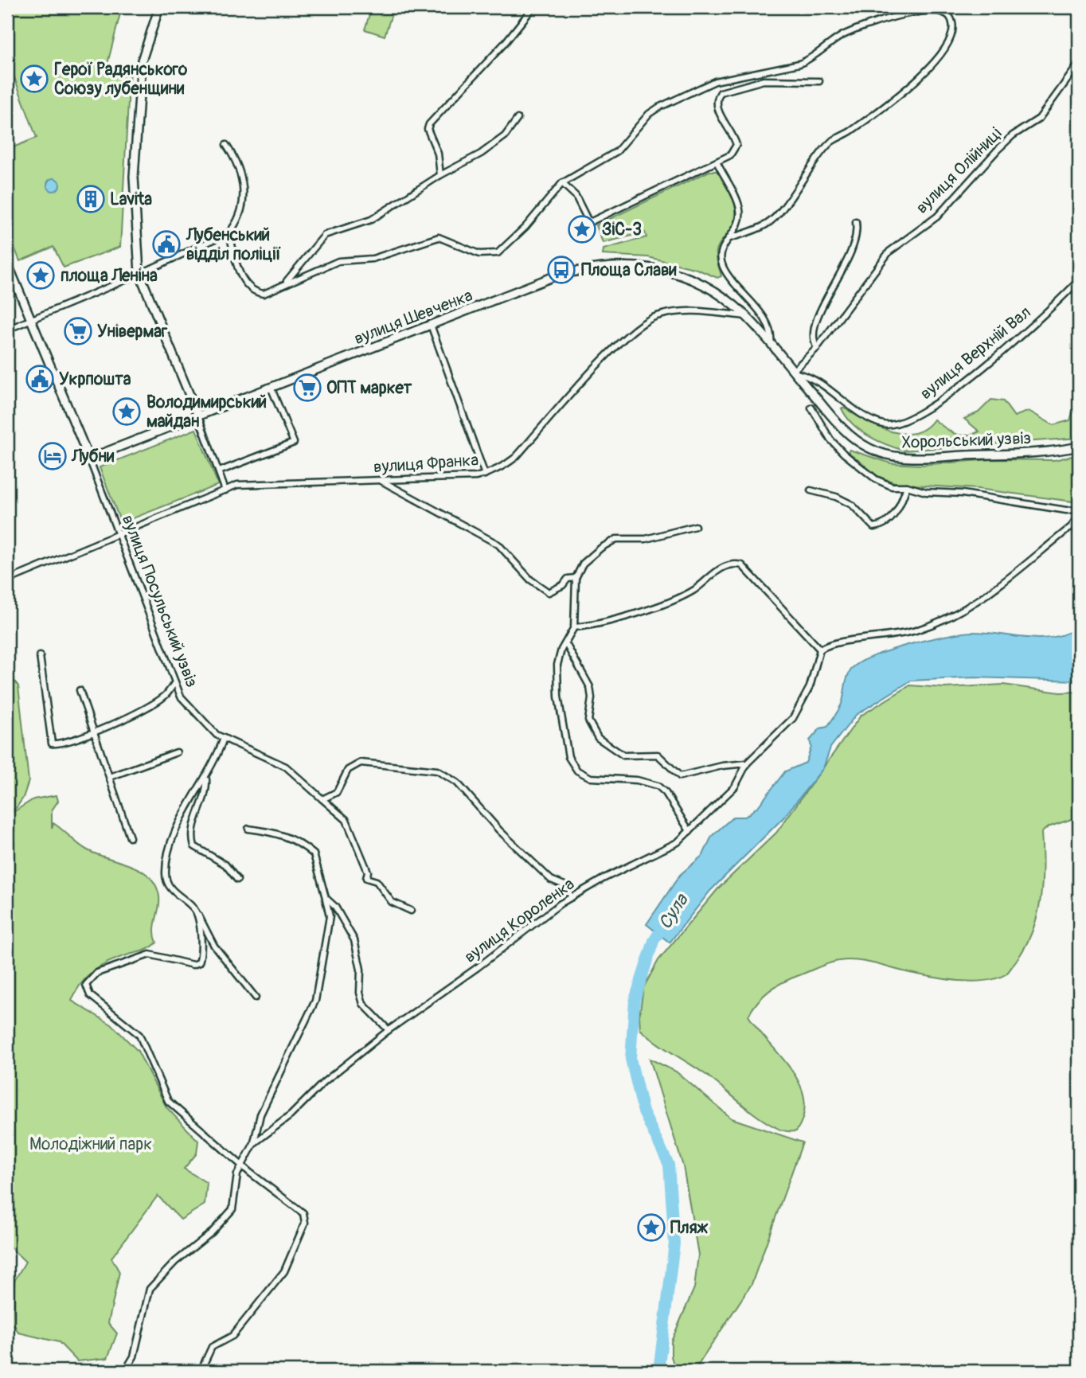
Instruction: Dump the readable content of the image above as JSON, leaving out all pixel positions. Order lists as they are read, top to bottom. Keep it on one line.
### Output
{"streets":{"main road":["вулиця Шевченка","Хорольський узвіз"],"street":["вулиця Олійниці","вулиця Верхній Вал","вулиця Франка","вулиця Посульський узвіз","вулиця Короленка"]},"crossings":[["вулиця Олійниці","вулиця Верхній Вал"],["вулиця Олійниці","Хорольський узвіз"],["вулиця Шевченка","Хорольський узвіз"],["вулиця Шевченка","вулиця Франка"],["вулиця Шевченка","вулиця Посульський узвіз"],["вулиця Верхній Вал","Хорольський узвіз"],["Хорольський узвіз","вулиця Франка"],["вулиця Франка","вулиця Посульський узвіз"]],"water":["Сула"],"parks":["Молодіжний парк"],"places":{"place":["Герої Радянського Союзу лубенщини","ЗіС-3","площа Леніна","Володимирський майдан","Пляж"],"building":["Lavita"],"public building":["Лубенський відділ поліції","Укрпошта"],"bus stop":["Площа Слави"],"supermarket":["Універмаг","ОПТ маркет"],"hotel":["Лубни"]}}
